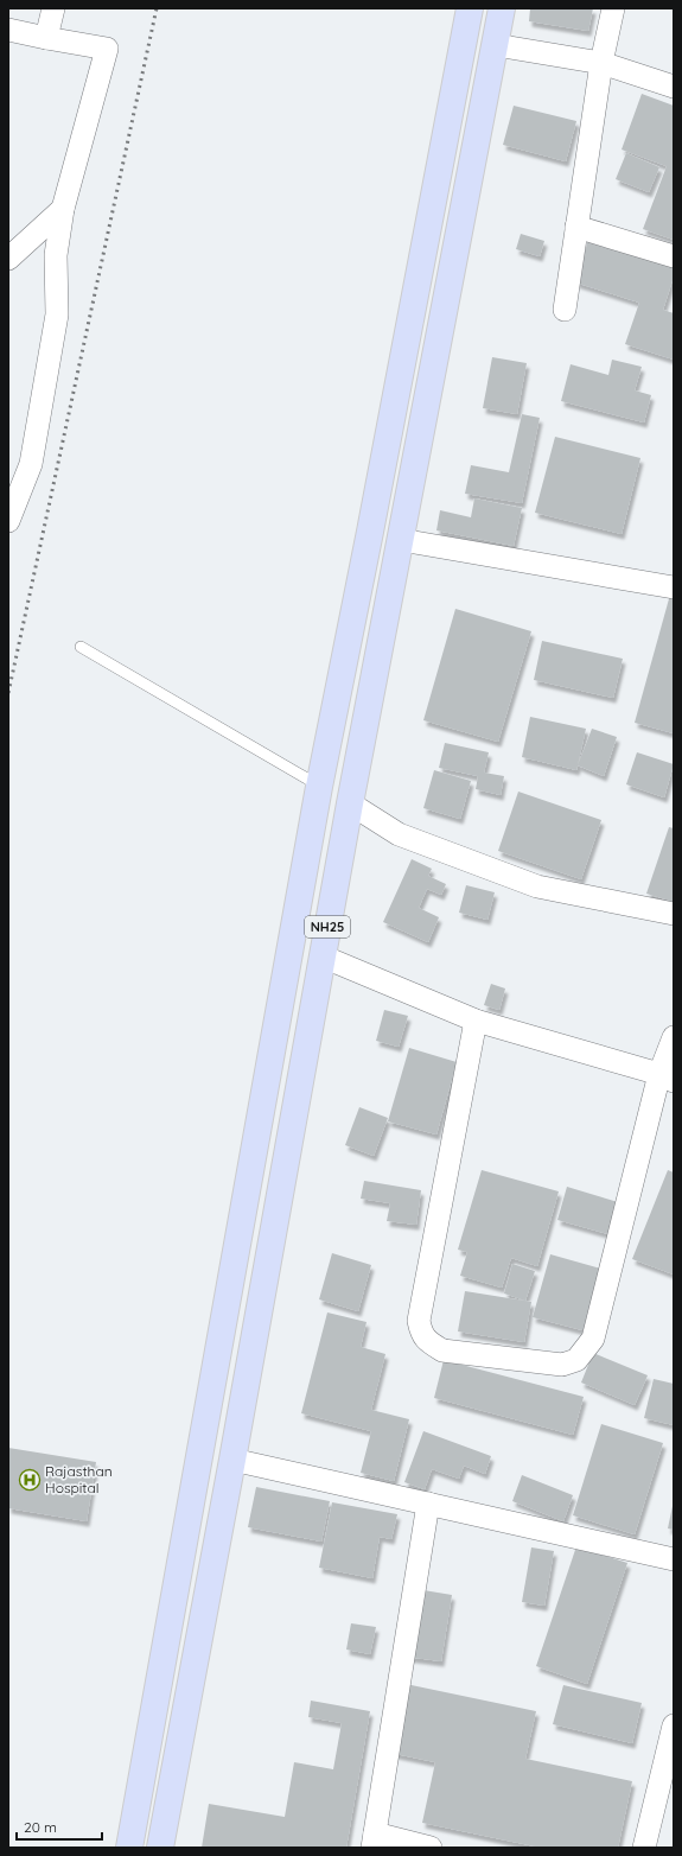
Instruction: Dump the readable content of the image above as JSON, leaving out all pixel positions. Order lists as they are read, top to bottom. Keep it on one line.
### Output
{"streets":{"main road":["NH25"]},"places":{"hospital":["Rajasthan Hospital"]},"scale_bar":"20 m"}
